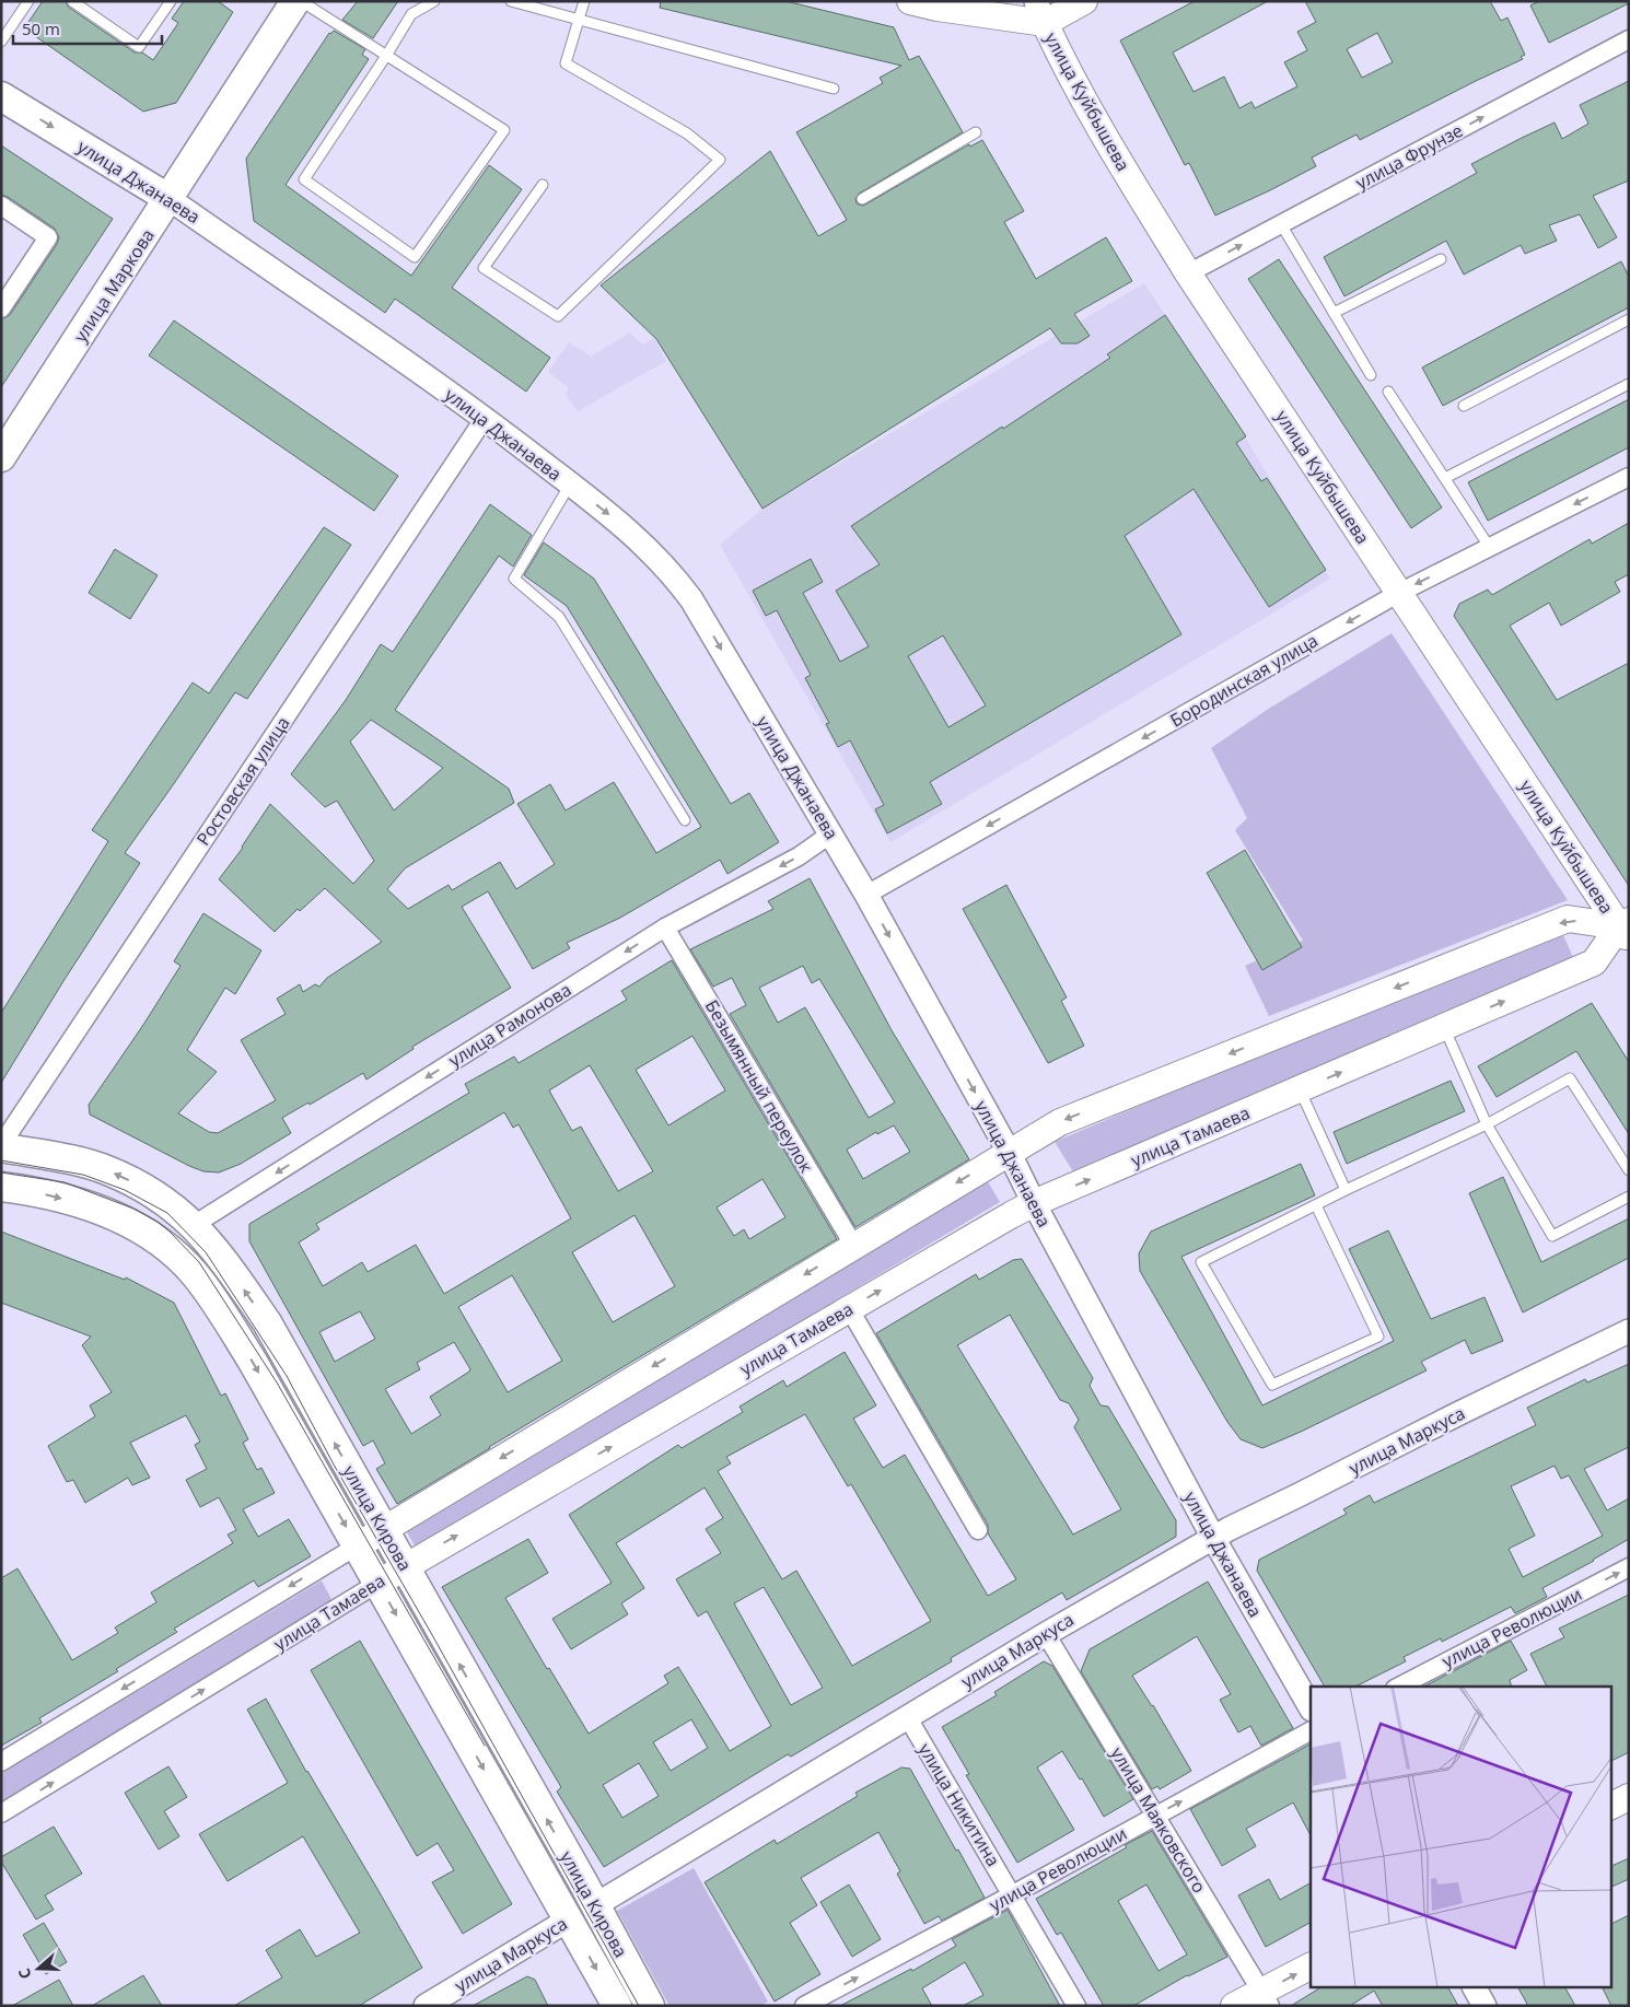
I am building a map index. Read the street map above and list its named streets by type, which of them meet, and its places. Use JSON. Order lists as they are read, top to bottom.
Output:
{
  "streets": {
    "main road": [
      "улица Куйбышева",
      "улица Джанаева",
      "улица Маркова",
      "улица Тамаева",
      "улица Маркуса",
      "улица Кирова"
    ],
    "street": [
      "улица Фрунзе",
      "Бородинская улица",
      "Ростовская улица",
      "улица Рамонова",
      "Безымянный переулок",
      "улица Революции",
      "улица Никитина",
      "улица Маяковского"
    ]
  },
  "crossings": [
    ["улица Куйбышева", "улица Фрунзе"],
    ["улица Куйбышева", "Бородинская улица"],
    ["улица Куйбышева", "улица Тамаева"],
    ["улица Джанаева", "улица Маркова"],
    ["улица Джанаева", "Бородинская улица"],
    ["улица Джанаева", "Ростовская улица"],
    ["улица Джанаева", "улица Рамонова"],
    ["улица Джанаева", "улица Тамаева"],
    ["улица Джанаева", "улица Маркуса"],
    ["Ростовская улица", "улица Кирова"],
    ["улица Рамонова", "Безымянный переулок"],
    ["улица Рамонова", "улица Кирова"],
    ["улица Тамаева", "улица Кирова"],
    ["улица Маркуса", "улица Кирова"],
    ["улица Маркуса", "улица Никитина"],
    ["улица Маркуса", "улица Маяковского"],
    ["улица Революции", "улица Никитина"],
    ["улица Революции", "улица Маяковского"]
  ],
  "one_way": [
    "улица Фрунзе",
    "улица Джанаева",
    "Бородинская улица",
    "улица Рамонова",
    "улица Революции"
  ],
  "scale_bar": "50 m",
  "north": "left"
}
